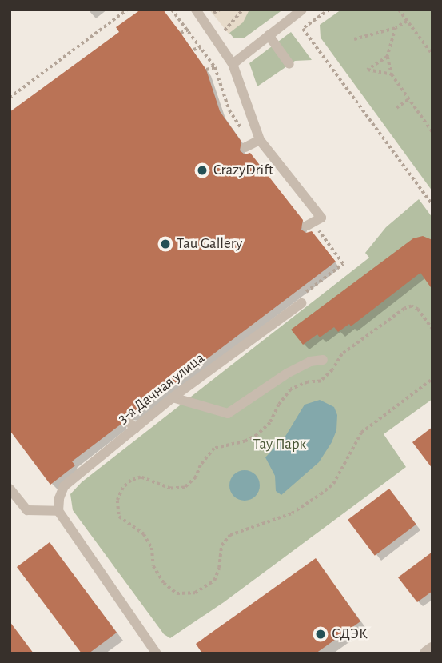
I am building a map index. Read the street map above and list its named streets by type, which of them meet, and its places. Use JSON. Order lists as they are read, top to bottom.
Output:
{
  "streets": {
    "lane": ["3-я Дачная улица"]
  },
  "parks": ["Тау Парк"],
  "places": ["CrazyDrift", "Tau Gallery", "СДЭК"]
}
